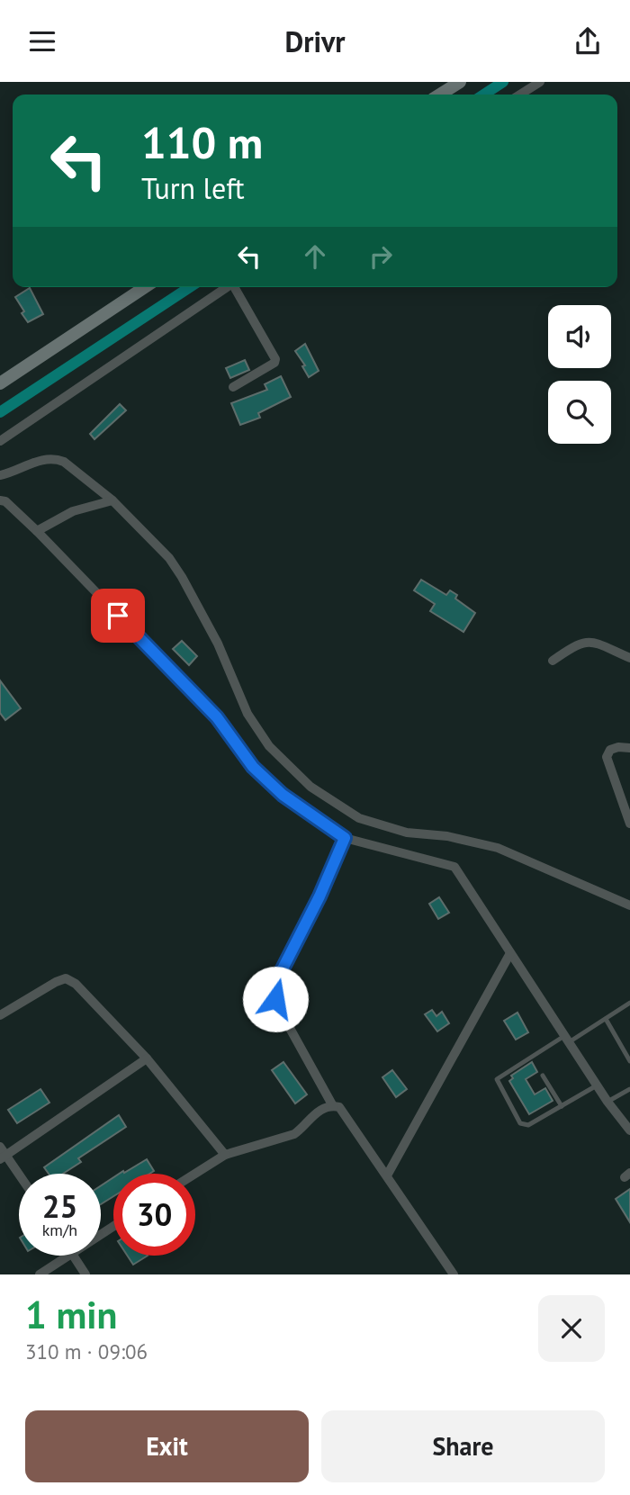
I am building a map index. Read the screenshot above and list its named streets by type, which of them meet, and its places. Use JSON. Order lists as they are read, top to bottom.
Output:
{
  "page": {
    "header": "Drivr",
    "turn": ["110 m", "Turn left"],
    "speed": "25 km/h",
    "limit": "30",
    "heading": ["1 min", "310 m · 09:06"],
    "buttons": ["Exit", "Share"]
  }
}
